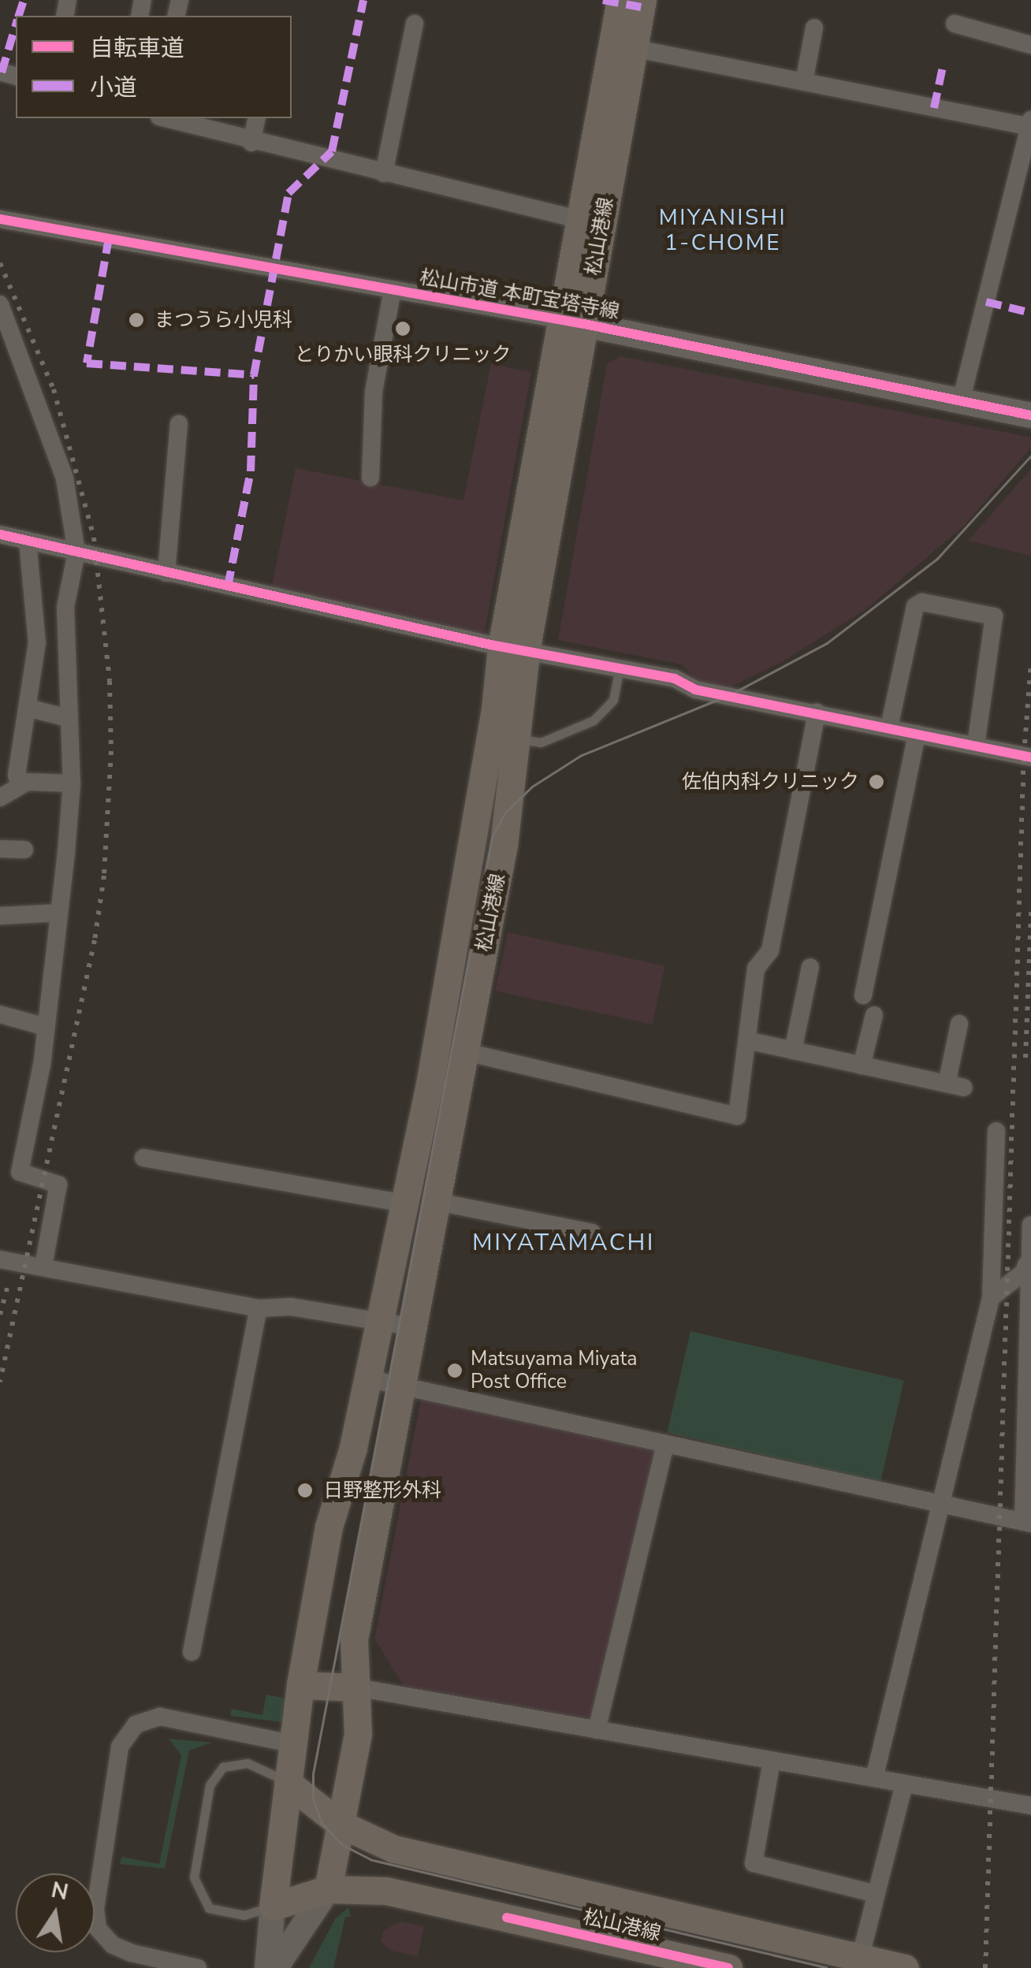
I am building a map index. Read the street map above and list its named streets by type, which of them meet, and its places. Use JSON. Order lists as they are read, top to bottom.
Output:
{
  "streets": {
    "main road": ["松山港線"],
    "street": ["松山市道 本町宝塔寺線"]
  },
  "crossings": [
    ["松山港線", "松山市道 本町宝塔寺線"]
  ],
  "districts": ["MIYANISHI 1-CHOME", "MIYATAMACHI"],
  "places": [
    "まつうら小児科",
    "とりかい眼科クリニック",
    "佐伯内科クリニック",
    "Matsuyama Miyata Post Office",
    "日野整形外科"
  ],
  "legend": ["自転車道", "小道"],
  "north": "top"
}
